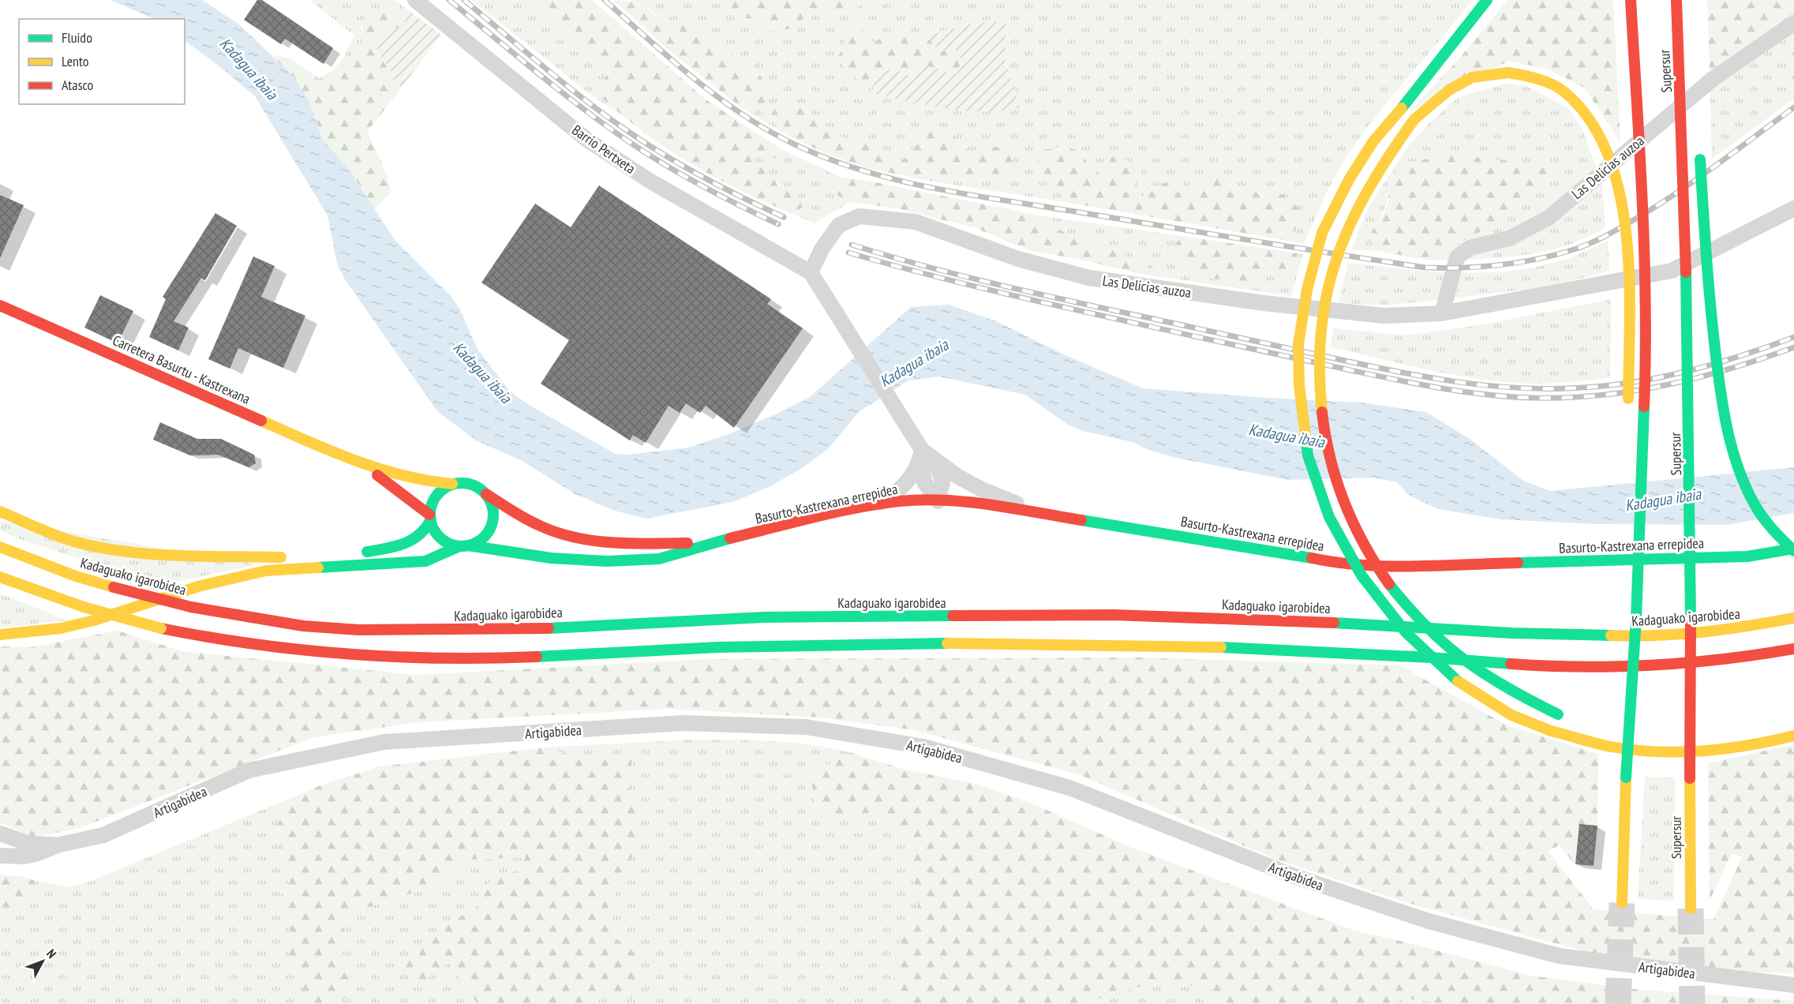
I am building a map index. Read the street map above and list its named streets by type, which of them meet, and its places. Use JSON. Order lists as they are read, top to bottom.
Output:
{
  "streets": {
    "main road": [
      "Supersur",
      "Carretera Basurtu - Kastrexana",
      "Basurto-Kastrexana errepidea",
      "Kadaguako igarobidea"
    ],
    "street": ["Barrio Pertxeta", "Las Delicias auzoa", "Artigabidea"]
  },
  "crossings": [
    ["Barrio Pertxeta", "Las Delicias auzoa"]
  ],
  "water": ["Kadagua ibaia"],
  "legend": ["Fluido", "Lento", "Atasco"],
  "north": "top right"
}
